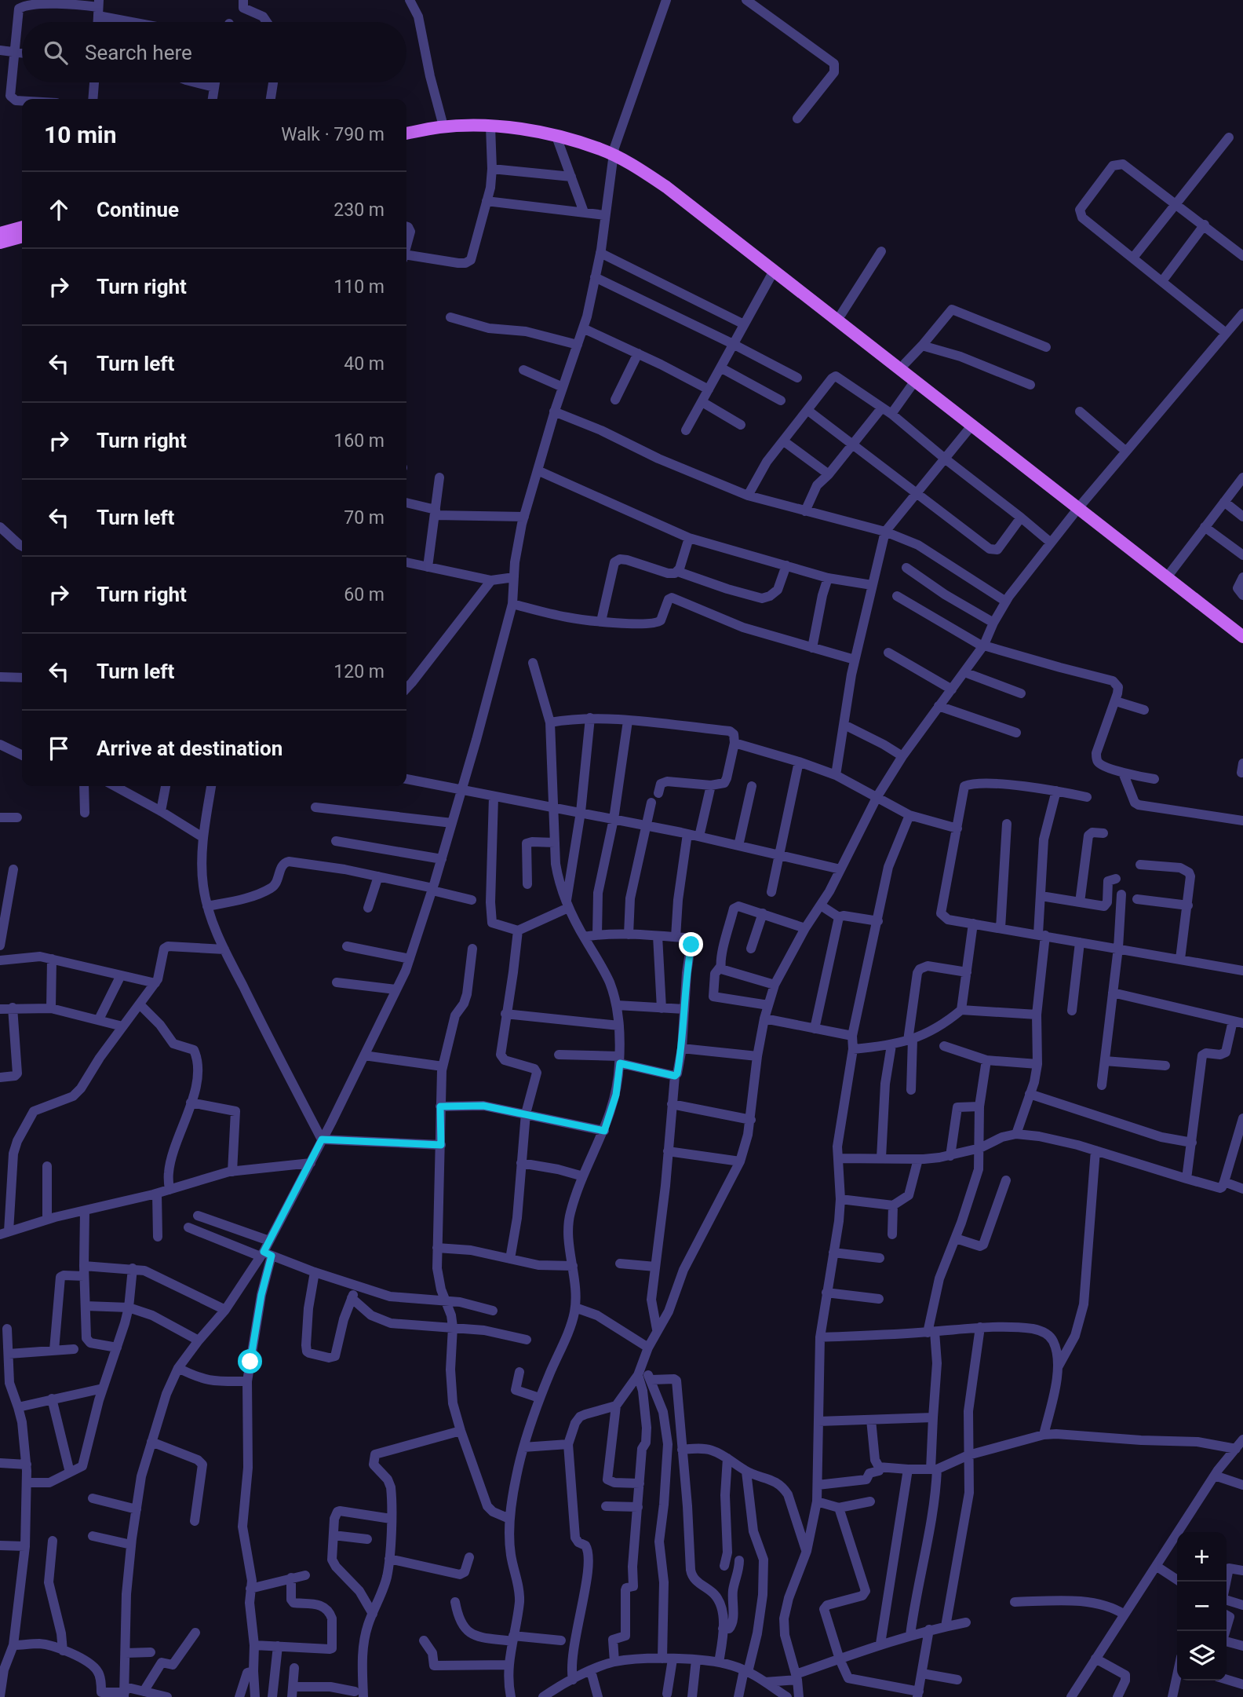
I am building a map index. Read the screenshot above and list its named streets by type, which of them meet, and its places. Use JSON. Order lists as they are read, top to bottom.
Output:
{
  "page": {
    "search": "Search here",
    "heading": ["10 min", "Walk · 790 m"],
    "list": [
      ["Continue", "230 m"],
      ["Turn right", "110 m"],
      ["Turn left", "40 m"],
      ["Turn right", "160 m"],
      ["Turn left", "70 m"],
      ["Turn right", "60 m"],
      ["Turn left", "120 m"],
      "Arrive at destination"
    ],
    "map_buttons": ["+", "−"]
  }
}
